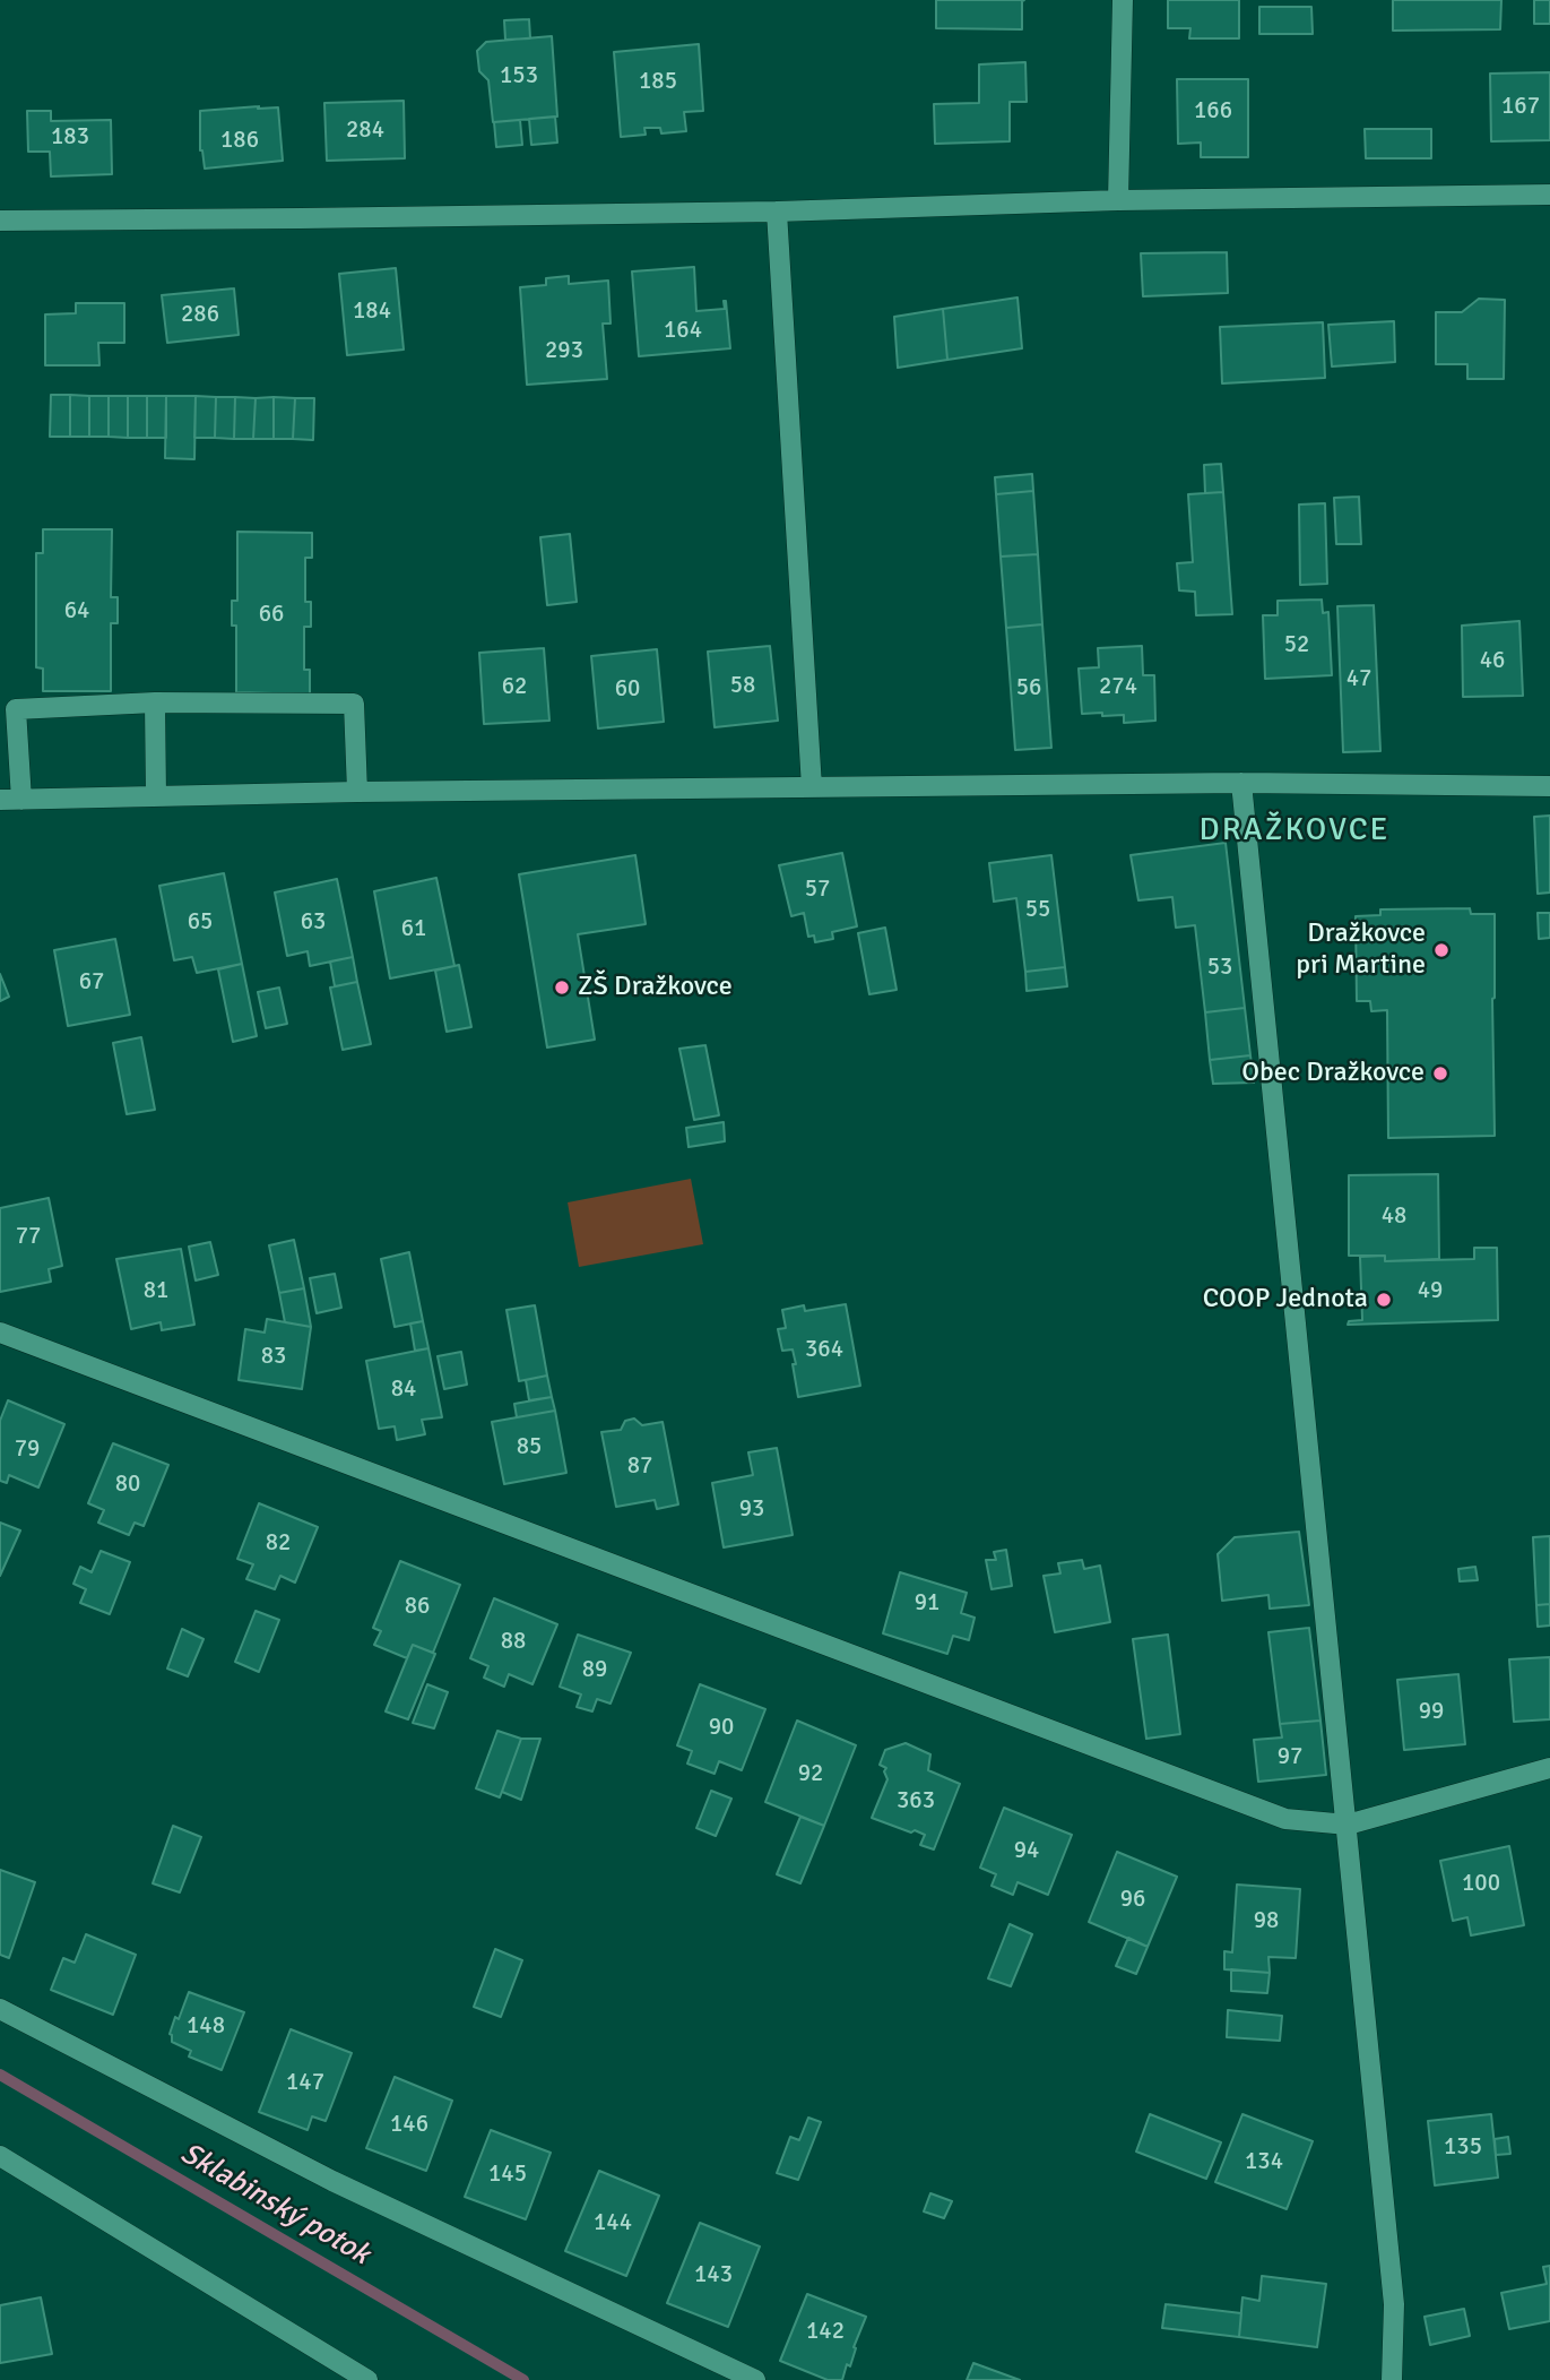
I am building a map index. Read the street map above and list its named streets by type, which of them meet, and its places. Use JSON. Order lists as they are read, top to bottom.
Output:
{
  "districts": ["DRAŽKOVCE"],
  "water": ["Sklabinský potok"],
  "places": [
    "Dražkovce pri Martine",
    "ZŠ Dražkovce",
    "Obec Dražkovce",
    "COOP Jednota"
  ],
  "house_numbers": [
    "153",
    "185",
    "167",
    "166",
    "284",
    "183",
    "186",
    "184",
    "286",
    "164",
    "293",
    "64",
    "66",
    "52",
    "46",
    "47",
    "58",
    "62",
    "274",
    "56",
    "60",
    "57",
    "55",
    "65",
    "63",
    "61",
    "53",
    "67",
    "48",
    "77",
    "81",
    "49",
    "364",
    "83",
    "84",
    "85",
    "79",
    "87",
    "80",
    "93",
    "82",
    "91",
    "86",
    "88",
    "89",
    "99",
    "90",
    "97",
    "92",
    "363",
    "94",
    "100",
    "96",
    "98",
    "148",
    "147",
    "146",
    "135",
    "134",
    "145",
    "144",
    "143",
    "142"
  ]
}
